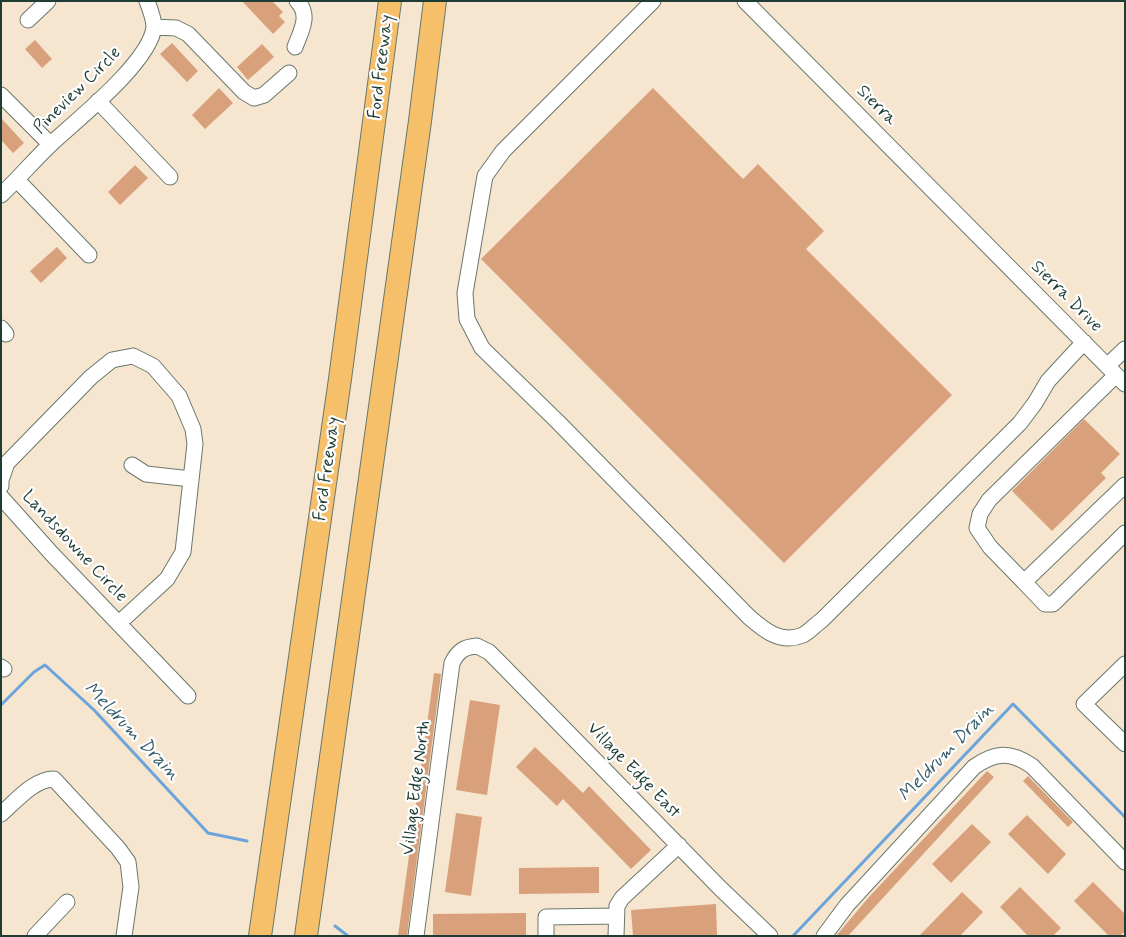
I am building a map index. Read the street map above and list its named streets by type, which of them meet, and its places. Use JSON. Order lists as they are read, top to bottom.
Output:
{
  "streets": {
    "highway": ["Ford Freeway"],
    "street": [
      "Pineview Circle",
      "Sierra",
      "Sierra Drive",
      "Landsdowne Circle",
      "Village Edge East",
      "Village Edge North"
    ]
  },
  "crossings": [
    ["Sierra", "Sierra Drive"],
    ["Village Edge East", "Village Edge North"]
  ],
  "water": ["Meldrum Drain"]
}
